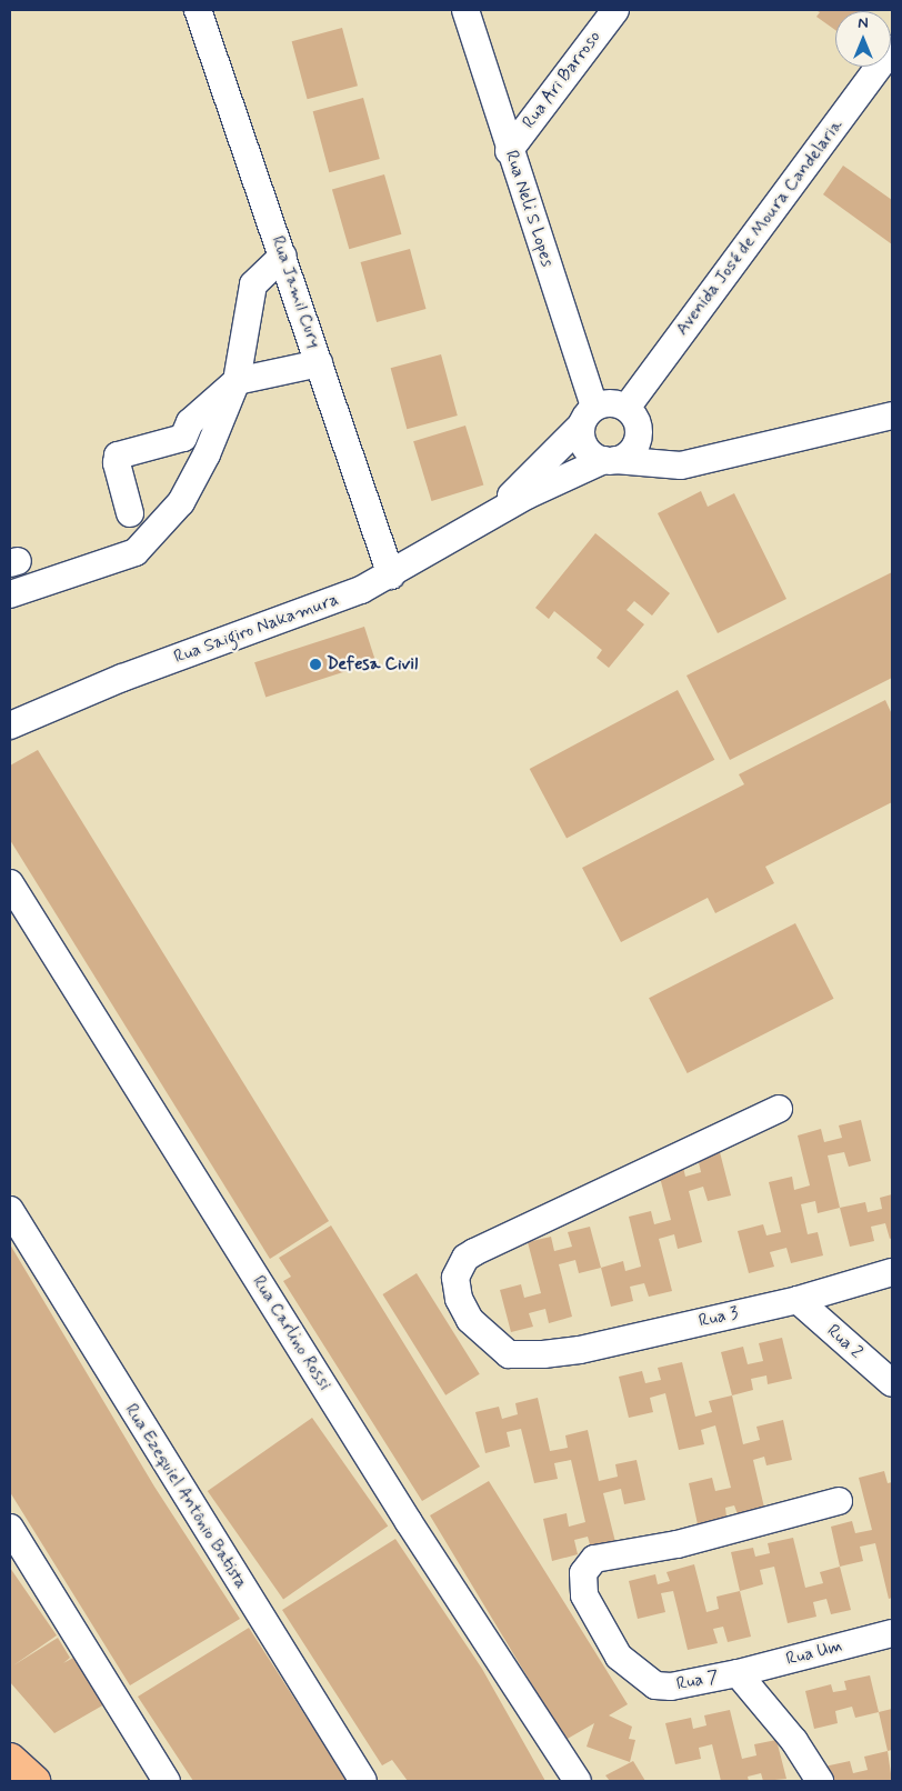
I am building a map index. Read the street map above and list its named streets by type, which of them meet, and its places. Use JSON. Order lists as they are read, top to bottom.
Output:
{
  "streets": {
    "street": [
      "Rua Ari Barroso",
      "Rua Neli S Lopes",
      "Avenida José de Moura Candelaria",
      "Rua Jamil Cury",
      "Rua Saigiro Nakamura",
      "Rua 3",
      "Rua Carlino Rossi",
      "Rua 2",
      "Rua Ezequiel Antônio Batista",
      "Rua Um",
      "Rua 7"
    ]
  },
  "crossings": [
    ["Rua Ari Barroso", "Rua Neli S Lopes"],
    ["Rua Neli S Lopes", "Avenida José de Moura Candelaria"],
    ["Rua Neli S Lopes", "Rua Saigiro Nakamura"],
    ["Avenida José de Moura Candelaria", "Rua Saigiro Nakamura"],
    ["Rua Jamil Cury", "Rua Saigiro Nakamura"],
    ["Rua 3", "Rua 2"],
    ["Rua Um", "Rua 7"]
  ],
  "places": ["Defesa Civil"],
  "north": "top"
}
